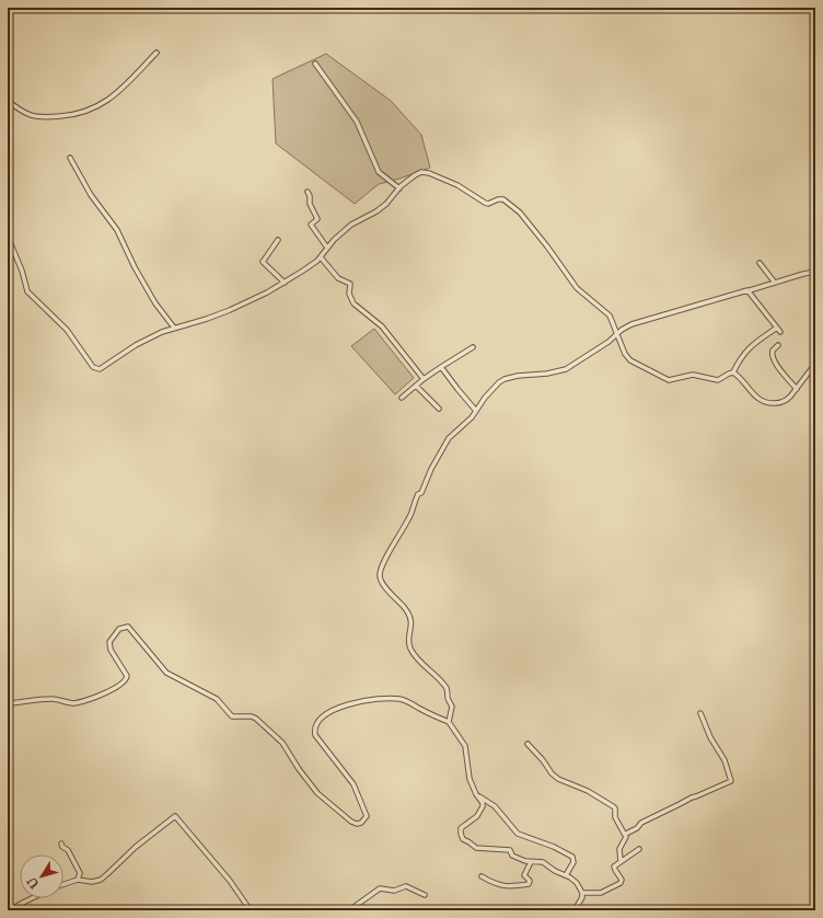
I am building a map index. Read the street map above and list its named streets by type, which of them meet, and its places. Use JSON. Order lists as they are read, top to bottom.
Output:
{
  "north": "bottom left"
}
